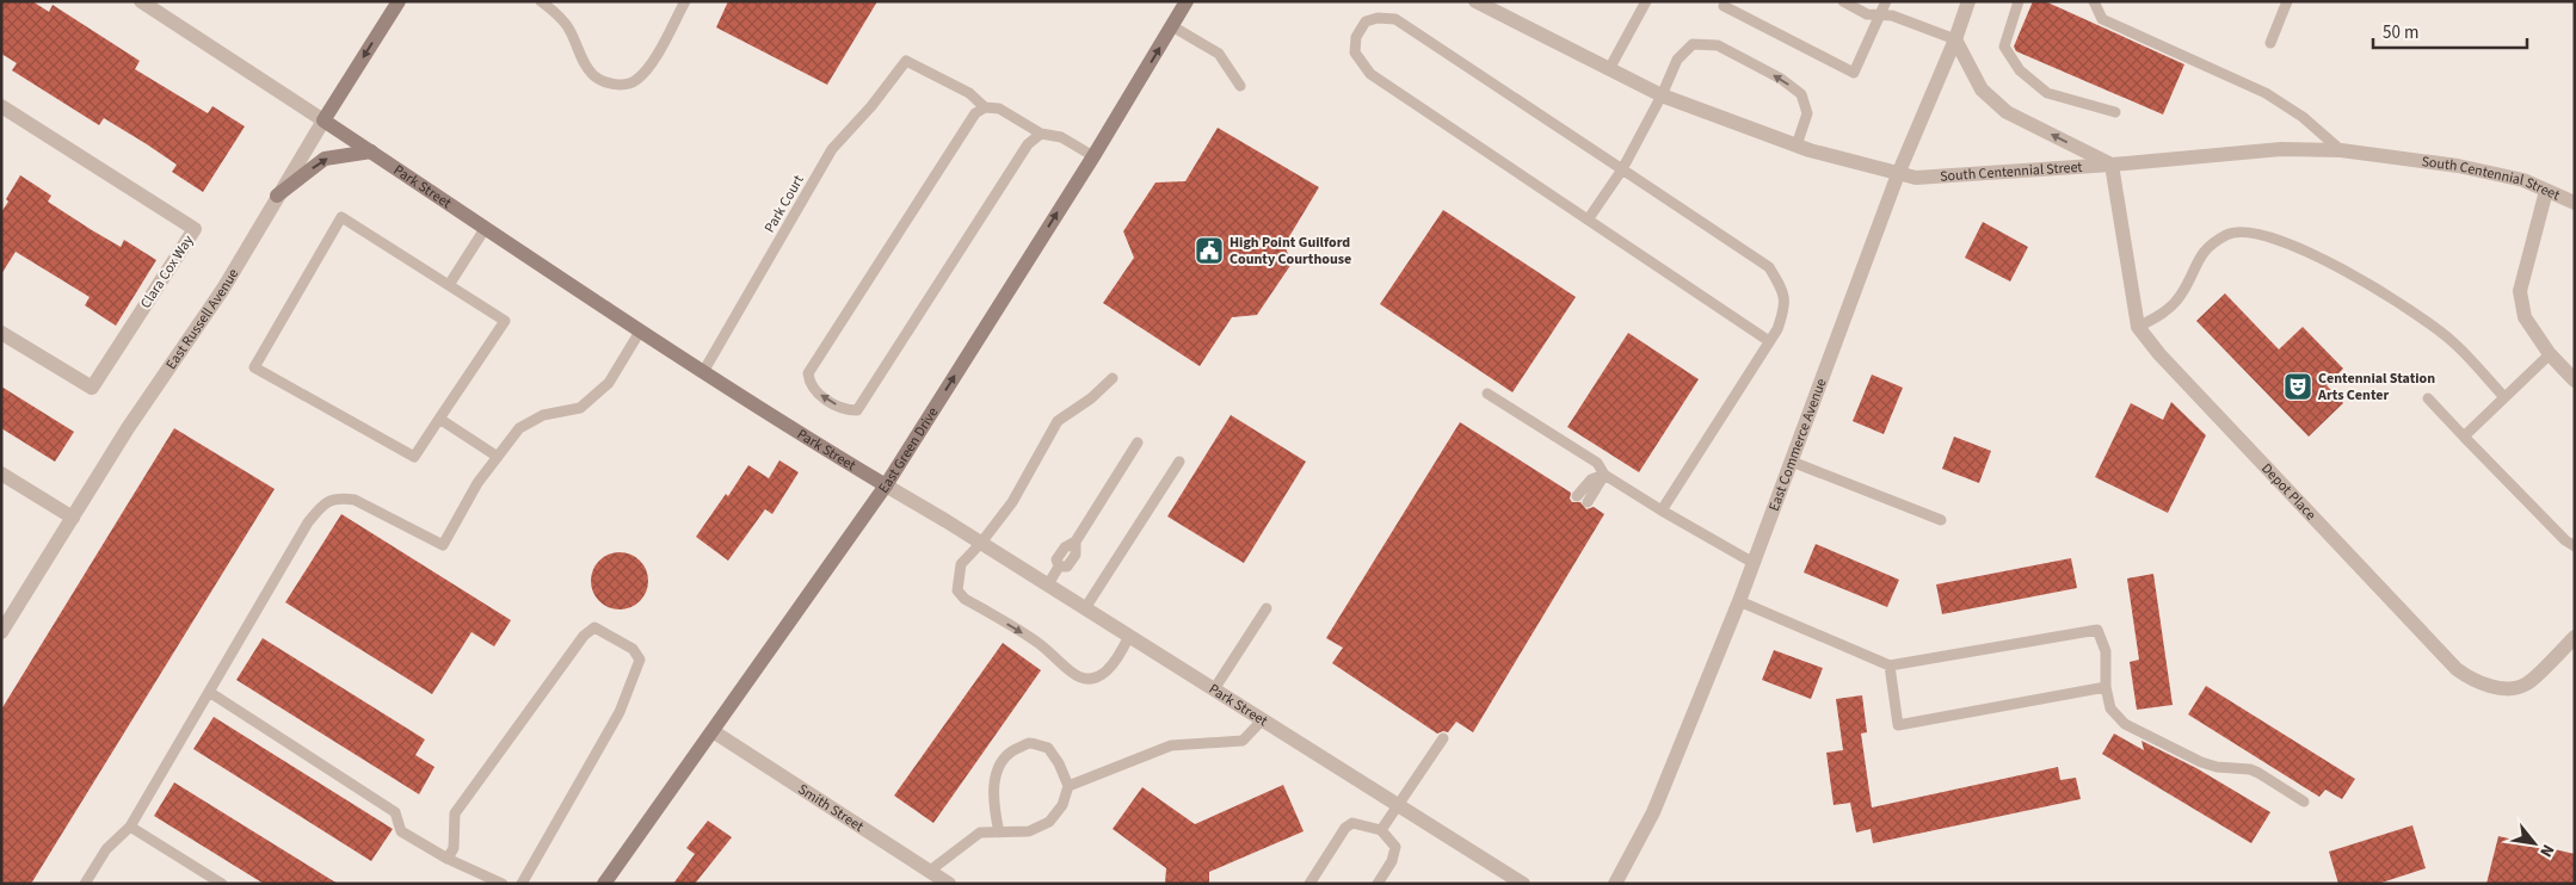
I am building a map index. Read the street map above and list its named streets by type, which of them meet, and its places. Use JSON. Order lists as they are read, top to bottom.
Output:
{
  "streets": {
    "main road": ["Park Street", "East Russell Avenue", "East Green Drive"],
    "street": [
      "South Centennial Street",
      "Clara Cox Way",
      "East Commerce Avenue",
      "Depot Place",
      "Smith Street"
    ],
    "lane": ["Park Court"]
  },
  "crossings": [
    ["South Centennial Street", "East Commerce Avenue"],
    ["South Centennial Street", "Depot Place"],
    ["Park Street", "Park Court"],
    ["Park Street", "East Russell Avenue"],
    ["Park Street", "East Green Drive"],
    ["East Green Drive", "Smith Street"]
  ],
  "one_way": ["East Green Drive"],
  "places": {
    "public building": ["High Point Guilford County Courthouse"],
    "theatre": ["Centennial Station Arts Center"]
  },
  "scale_bar": "50 m",
  "north": "bottom right"
}
